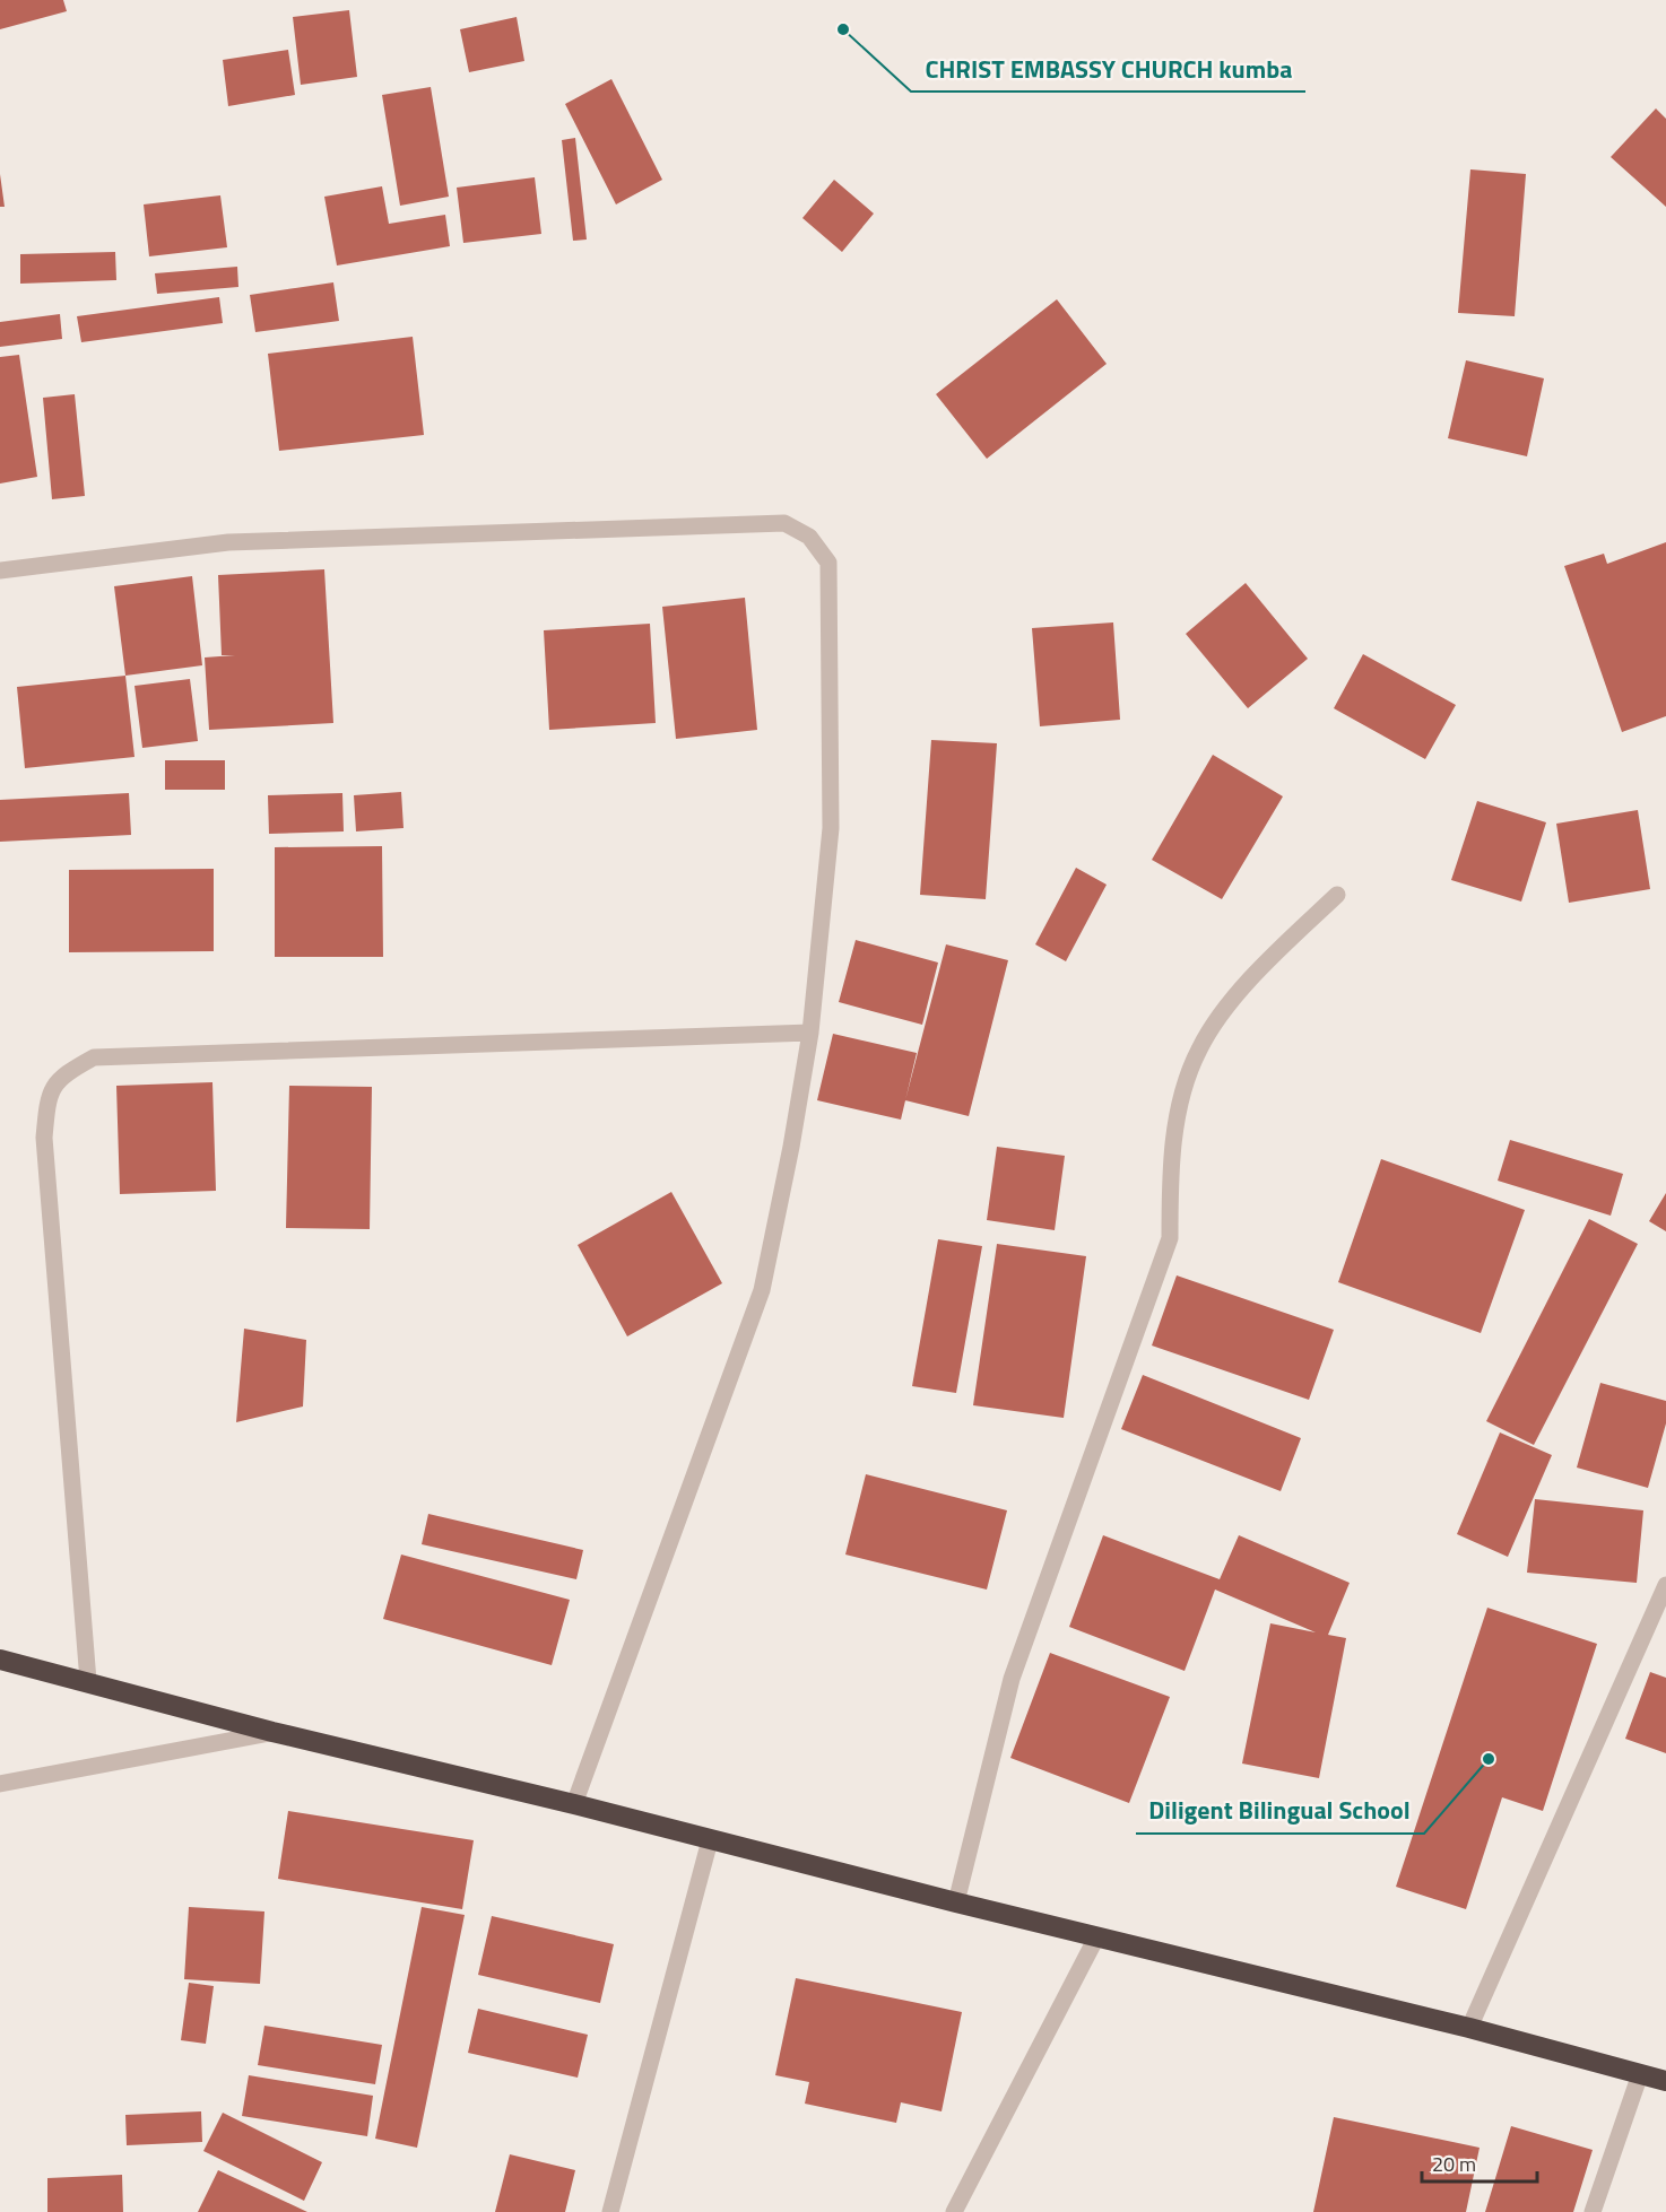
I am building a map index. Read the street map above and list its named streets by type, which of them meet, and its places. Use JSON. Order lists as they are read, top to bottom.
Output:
{
  "places": ["CHRIST EMBASSY CHURCH kumba", "Diligent Bilingual School"],
  "scale_bar": "20 m"
}
